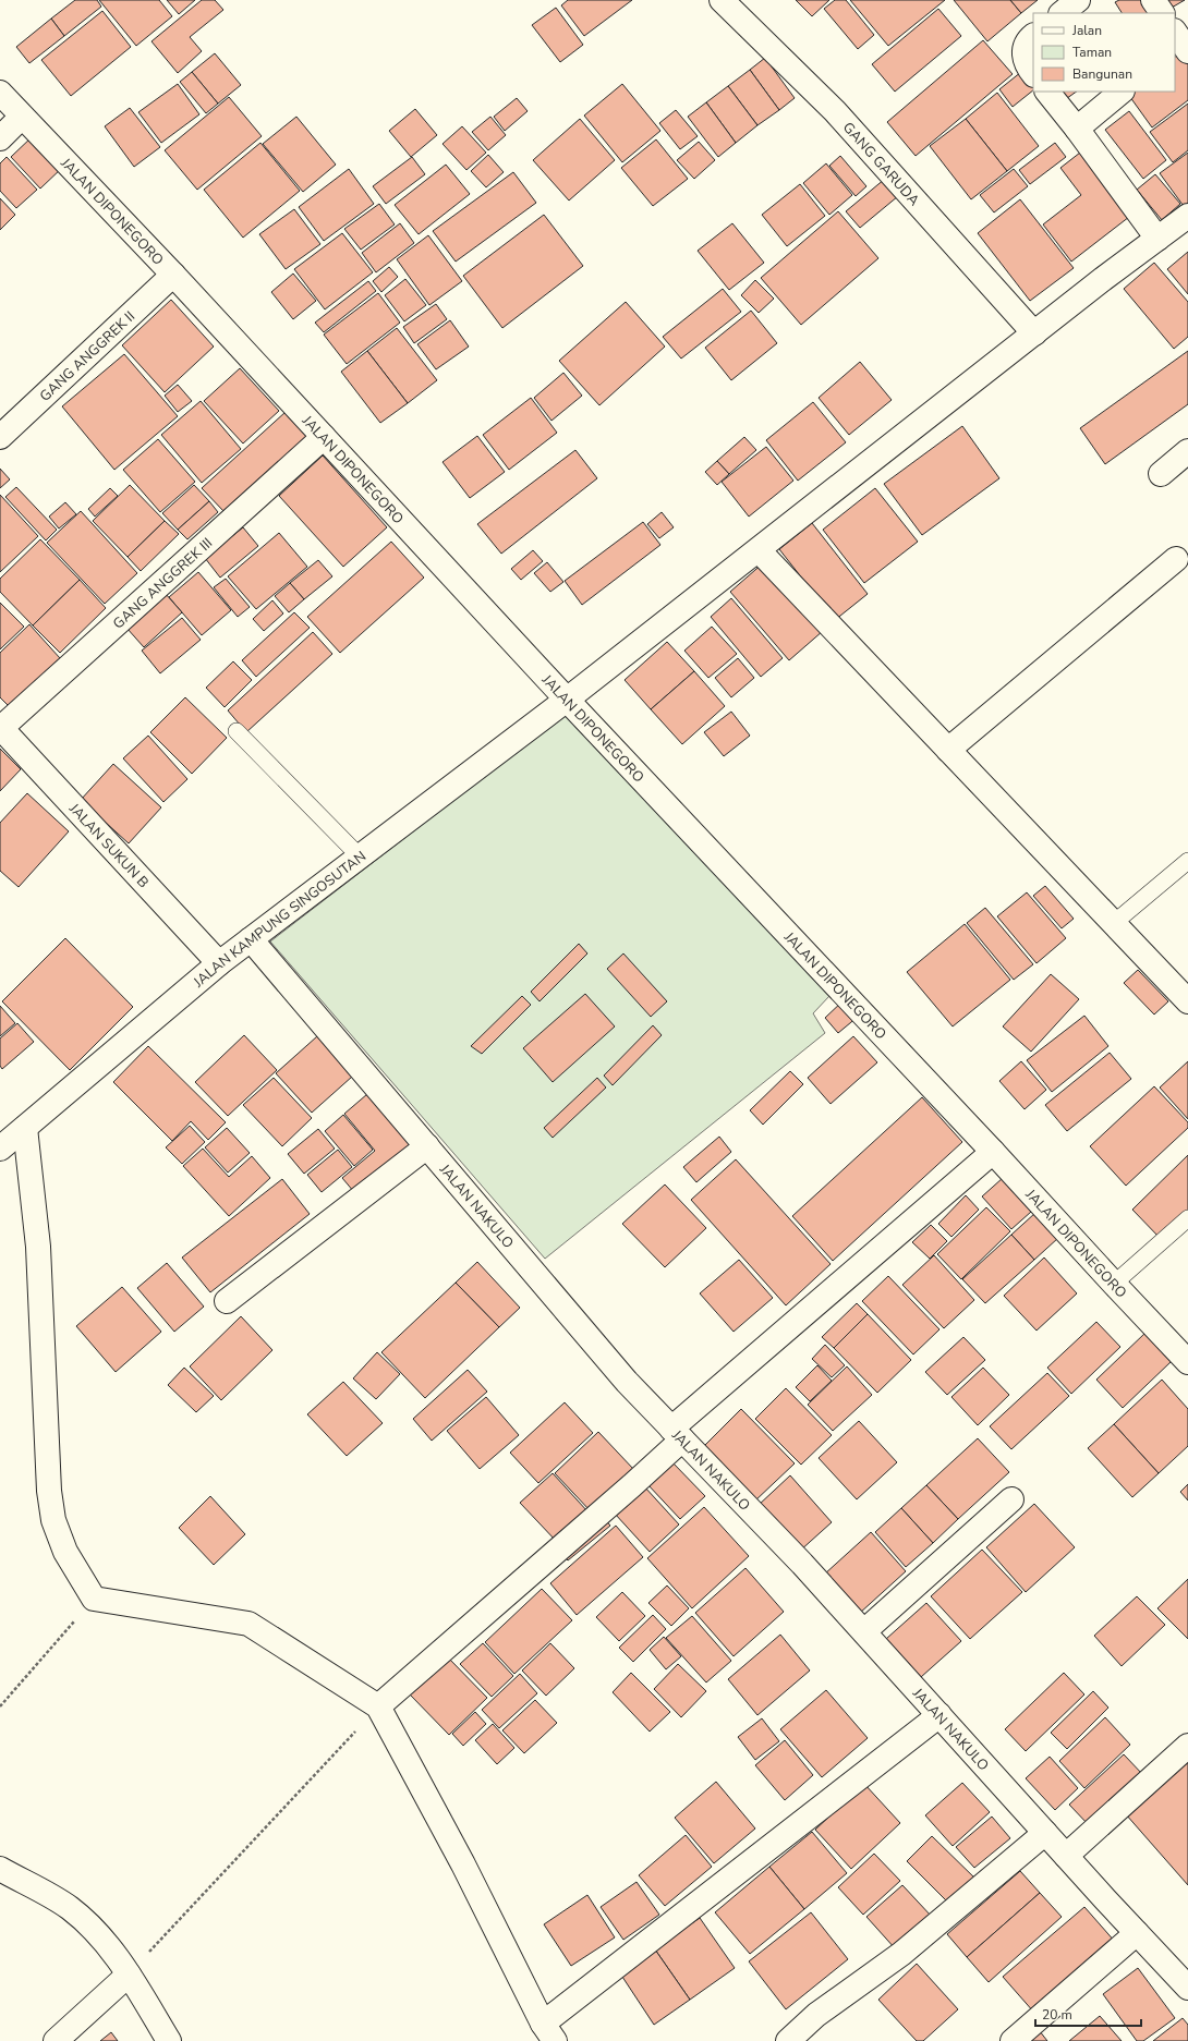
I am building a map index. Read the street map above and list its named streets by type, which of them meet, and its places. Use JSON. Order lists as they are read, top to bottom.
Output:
{
  "streets": {
    "street": [
      "GANG GARUDA",
      "JALAN DIPONEGORO",
      "GANG ANGGREK II",
      "GANG ANGGREK III",
      "JALAN SUKUN B",
      "JALAN KAMPUNG SINGOSUTAN",
      "JALAN NAKULO"
    ]
  },
  "crossings": [
    ["GANG GARUDA", "JALAN KAMPUNG SINGOSUTAN"],
    ["JALAN DIPONEGORO", "GANG ANGGREK II"],
    ["JALAN DIPONEGORO", "GANG ANGGREK III"],
    ["JALAN DIPONEGORO", "JALAN KAMPUNG SINGOSUTAN"],
    ["GANG ANGGREK III", "JALAN SUKUN B"],
    ["JALAN SUKUN B", "JALAN KAMPUNG SINGOSUTAN"],
    ["JALAN KAMPUNG SINGOSUTAN", "JALAN NAKULO"]
  ],
  "legend": ["Jalan", "Taman", "Bangunan"],
  "scale_bar": "20 m"
}
